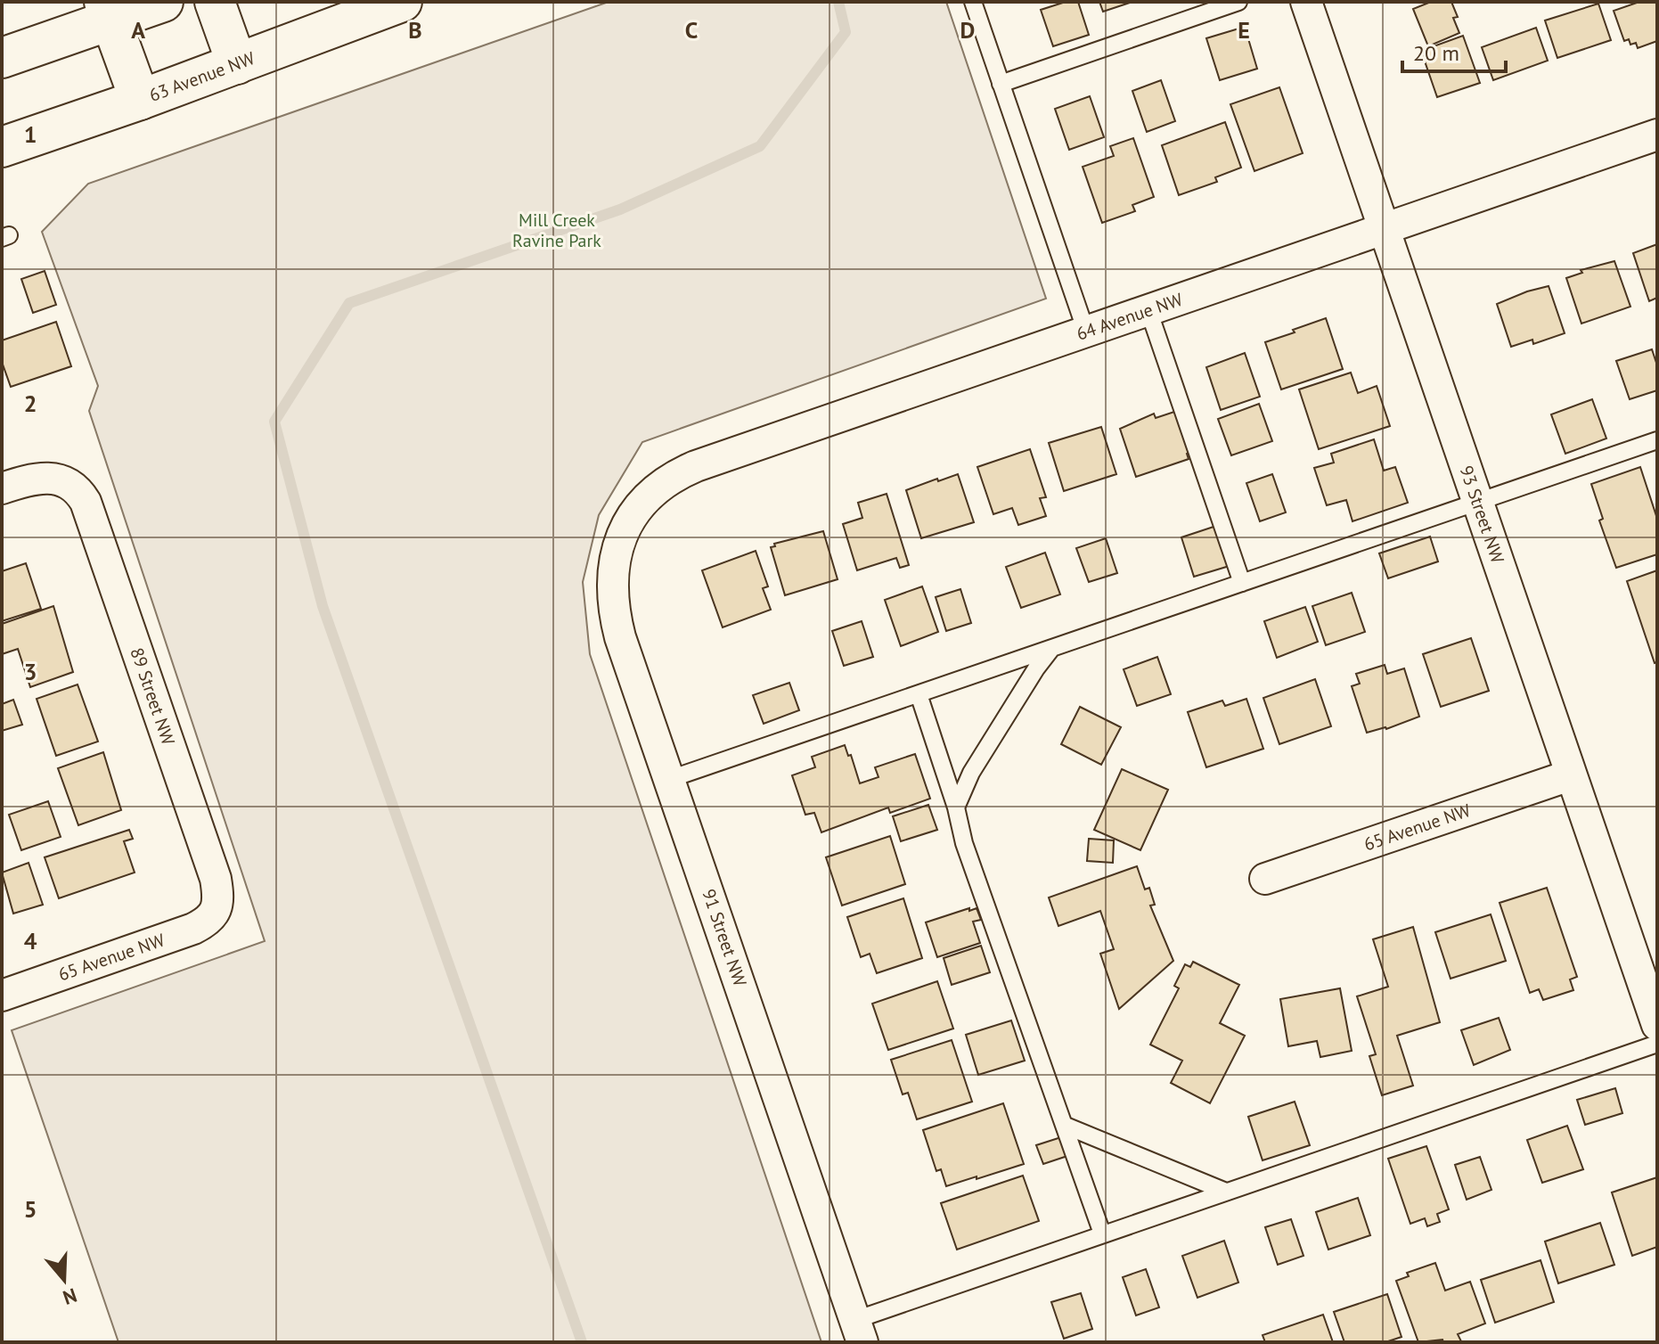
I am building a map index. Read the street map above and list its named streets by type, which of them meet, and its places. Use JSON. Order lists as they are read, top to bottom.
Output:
{
  "streets": {
    "main road": ["63 Avenue NW"],
    "street": [
      "64 Avenue NW",
      "93 Street NW",
      "89 Street NW",
      "65 Avenue NW",
      "91 Street NW"
    ]
  },
  "crossings": [
    ["64 Avenue NW", "93 Street NW"],
    ["64 Avenue NW", "91 Street NW"],
    ["93 Street NW", "65 Avenue NW"],
    ["89 Street NW", "65 Avenue NW"]
  ],
  "parks": ["Mill Creek Ravine Park"],
  "scale_bar": "20 m",
  "north": "bottom",
  "grid": {
    "columns": [
      "A",
      "B",
      "C",
      "D",
      "E"
    ],
    "rows": [
      "1",
      "2",
      "3",
      "4",
      "5"
    ]
  }
}
